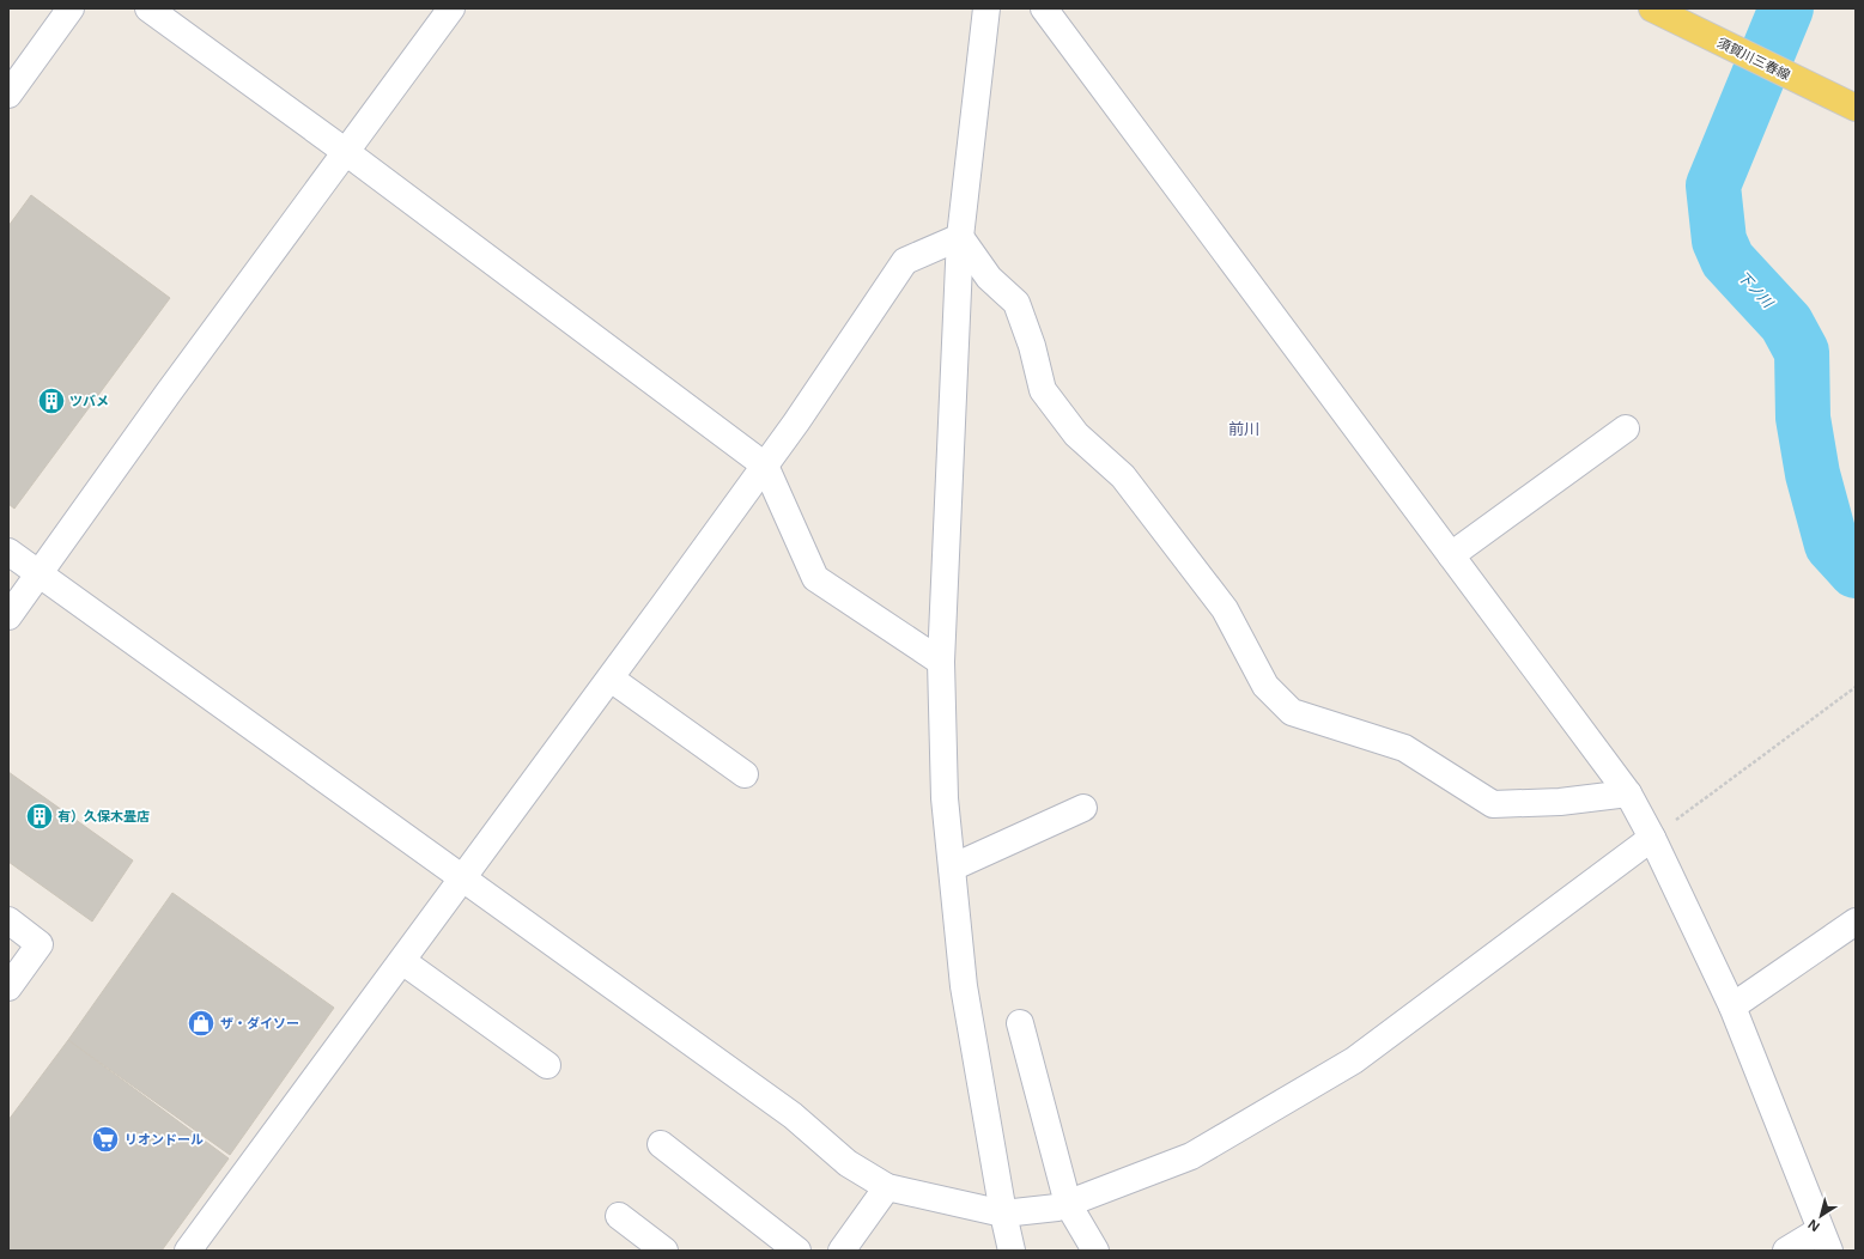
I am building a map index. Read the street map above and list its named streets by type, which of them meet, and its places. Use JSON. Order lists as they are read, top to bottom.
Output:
{
  "streets": {
    "main road": ["須賀川三春線"]
  },
  "districts": ["前川"],
  "water": ["下ノ川"],
  "places": {
    "building": ["ツバメ", "有）久保木畳店"],
    "shop": ["ザ・ダイソー"],
    "supermarket": ["リオンドール"]
  },
  "north": "bottom left"
}
